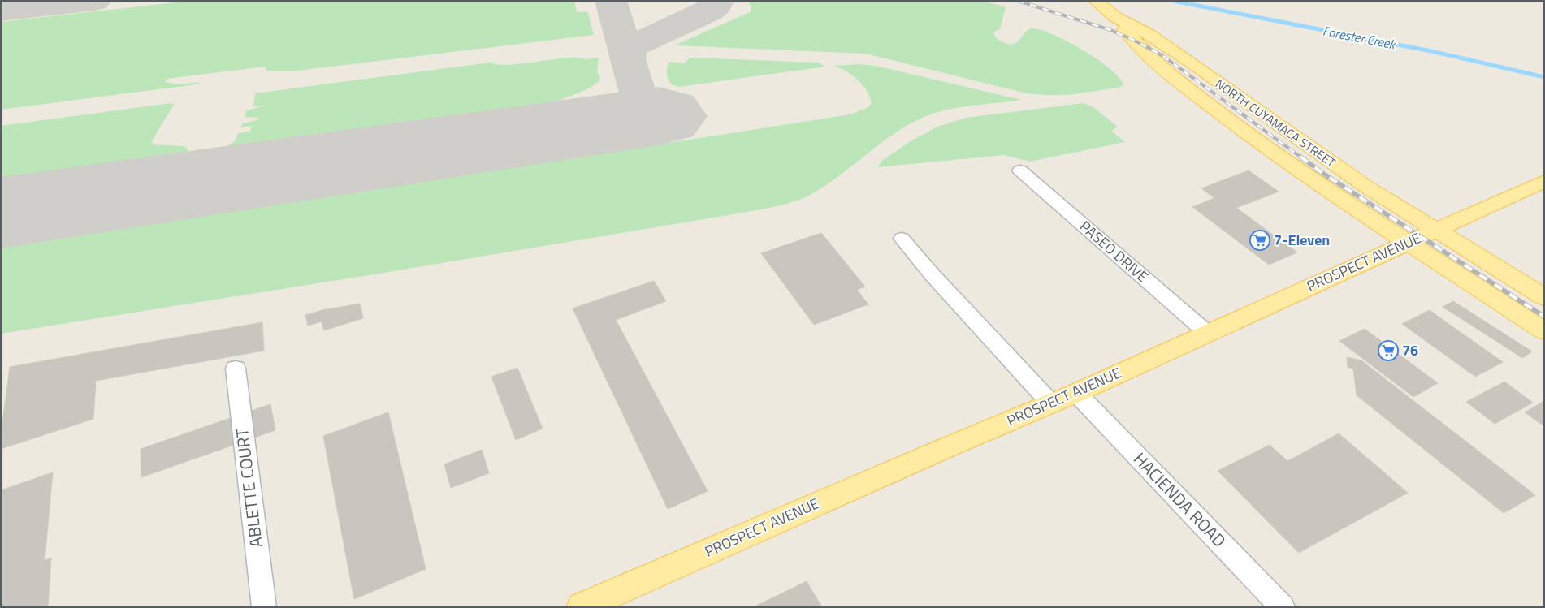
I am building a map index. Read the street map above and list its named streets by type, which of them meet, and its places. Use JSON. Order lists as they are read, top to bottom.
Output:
{
  "streets": {
    "main road": ["NORTH CUYAMACA STREET", "PROSPECT AVENUE"],
    "street": ["PASEO DRIVE", "ABLETTE COURT", "HACIENDA ROAD"]
  },
  "crossings": [
    ["NORTH CUYAMACA STREET", "PROSPECT AVENUE"],
    ["PASEO DRIVE", "PROSPECT AVENUE"],
    ["PROSPECT AVENUE", "HACIENDA ROAD"]
  ],
  "water": ["Forester Creek"],
  "places": {
    "supermarket": ["7-Eleven", "76"]
  }
}
